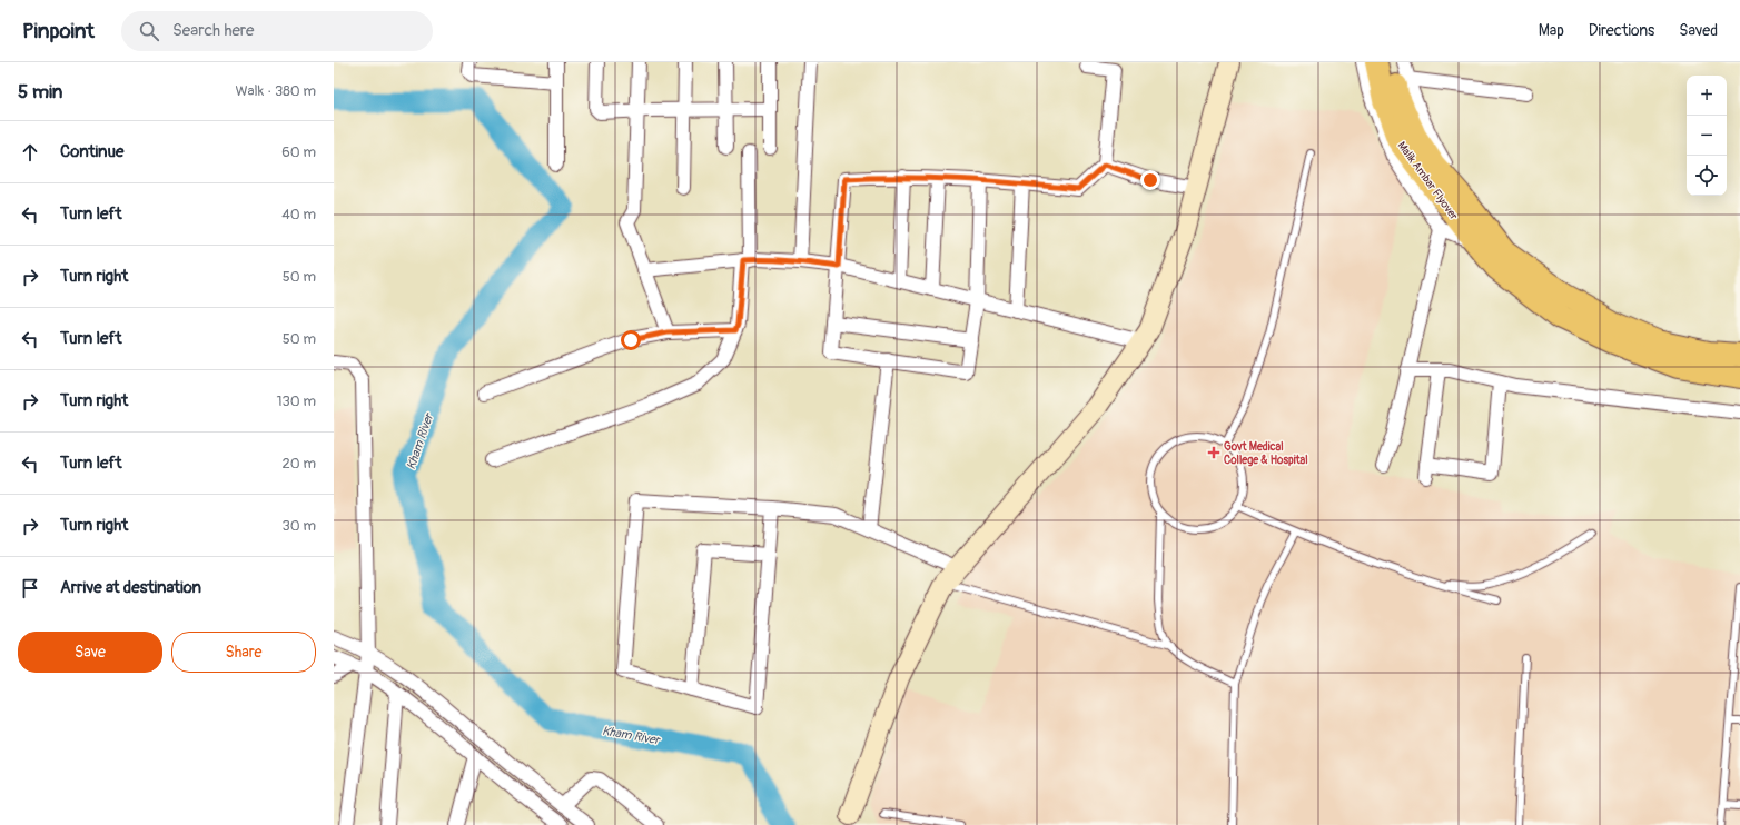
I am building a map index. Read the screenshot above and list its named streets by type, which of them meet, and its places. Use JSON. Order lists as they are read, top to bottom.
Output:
{
  "streets": {
    "main road": ["Malik Ambar Flyover"]
  },
  "water": ["Kham River"],
  "places": {
    "health": ["Govt Medical College & Hospital"]
  },
  "page": {
    "header": "Pinpoint",
    "search": "Search here",
    "nav": ["Map", "Directions", "Saved"],
    "heading": ["5 min", "Walk · 380 m"],
    "map_buttons": ["+", "−"],
    "list": [
      ["Continue", "60 m"],
      ["Turn left", "40 m"],
      ["Turn right", "50 m"],
      ["Turn left", "50 m"],
      ["Turn right", "130 m"],
      ["Turn left", "20 m"],
      ["Turn right", "30 m"],
      "Arrive at destination"
    ],
    "buttons": ["Save", "Share"]
  }
}
